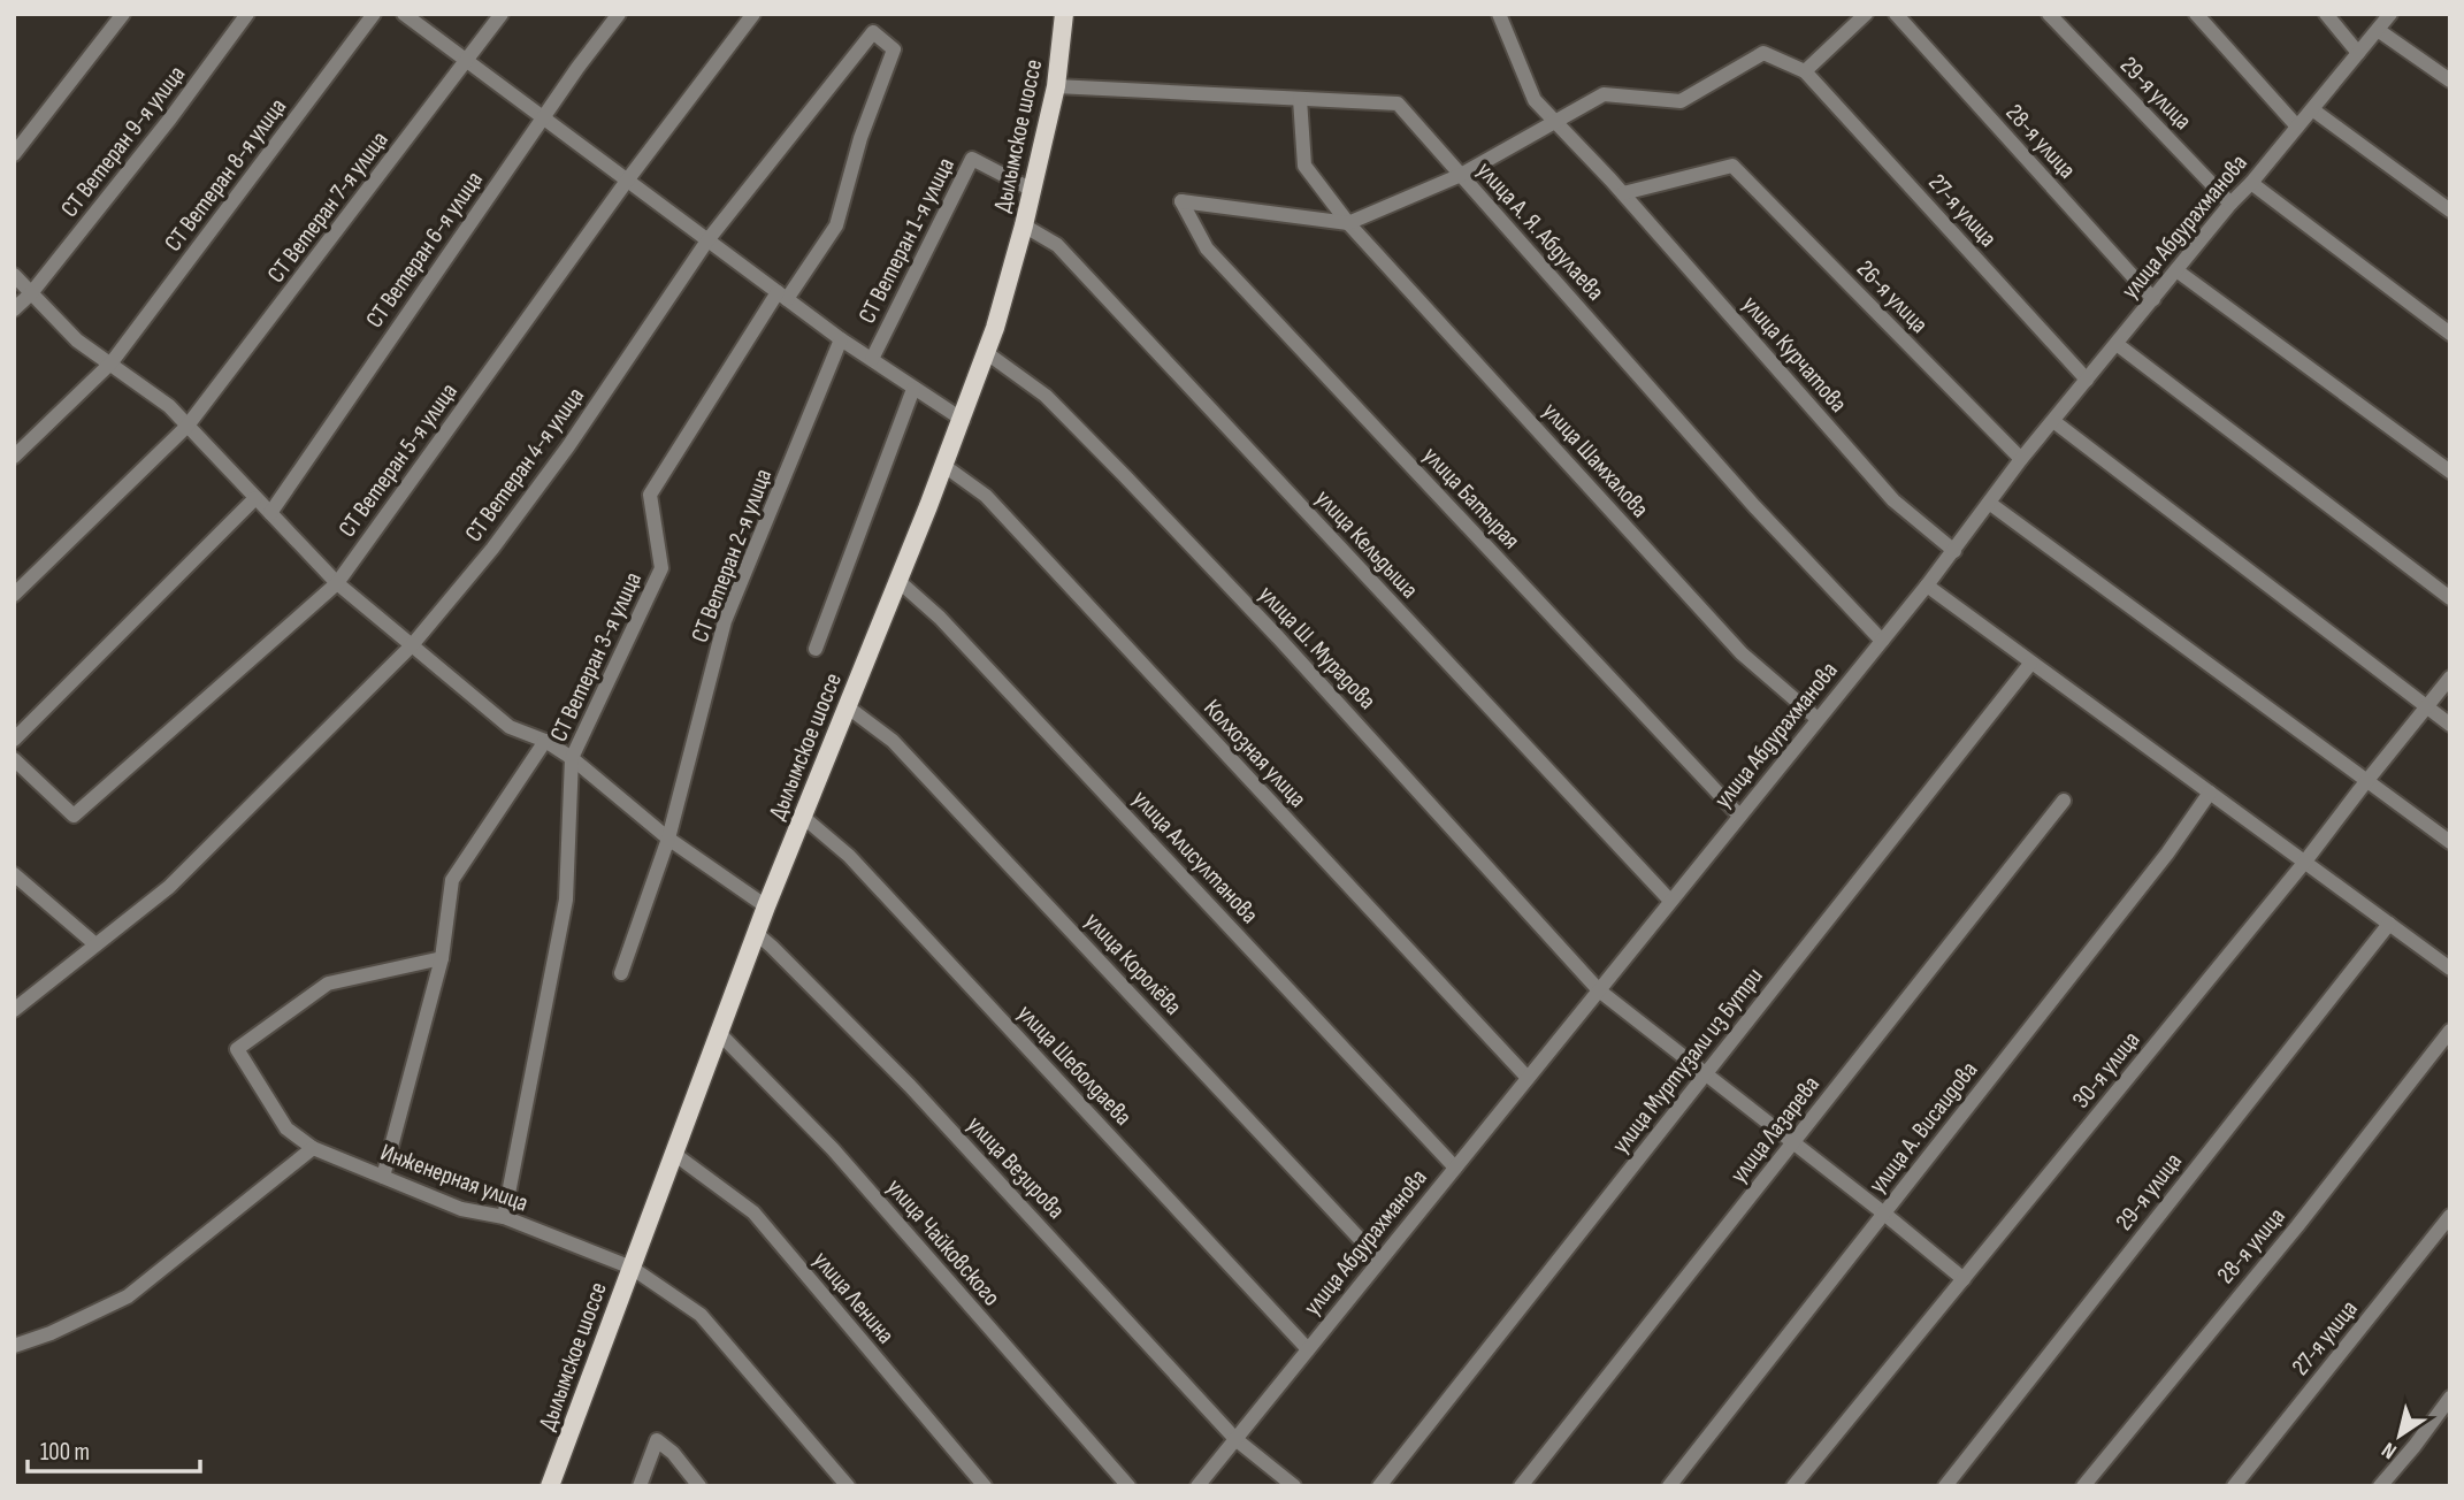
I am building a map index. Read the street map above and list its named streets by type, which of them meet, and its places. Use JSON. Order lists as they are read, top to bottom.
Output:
{
  "streets": {
    "main road": ["Дылымское шоссе"],
    "street": [
      "29-я улица",
      "СТ Ветеран 9-я улица",
      "28-я улица",
      "СТ Ветеран 8-я улица",
      "СТ Ветеран 7-я улица",
      "27-я улица",
      "улица Абдурахманова",
      "улица А. Я. Абдулаева",
      "СТ Ветеран 1-я улица",
      "СТ Ветеран 6-я улица",
      "26-я улица",
      "улица Курчатова",
      "СТ Ветеран 5-я улица",
      "улица Шамхалова",
      "СТ Ветеран 4-я улица",
      "улица Батырая",
      "улица Кельдыша",
      "СТ Ветеран 2-я улица",
      "улица Ш. Мурадова",
      "СТ Ветеран 3-я улица",
      "Колхозная улица",
      "улица Алисултанова",
      "улица Королёва",
      "улица Муртузали из Бутри",
      "улица Шеболдаева",
      "30-я улица",
      "улица А. Висаидова",
      "улица Лазарева",
      "улица Везирова",
      "Инженерная улица",
      "улица Чайковского",
      "улица Ленина"
    ]
  },
  "crossings": [
    ["29-я улица", "улица Абдурахманова"],
    ["Дылымское шоссе", "улица А. Я. Абдулаева"],
    ["Дылымское шоссе", "СТ Ветеран 1-я улица"],
    ["Дылымское шоссе", "улица Кельдыша"],
    ["Дылымское шоссе", "улица Ш. Мурадова"],
    ["Дылымское шоссе", "Колхозная улица"],
    ["Дылымское шоссе", "улица Алисултанова"],
    ["Дылымское шоссе", "улица Королёва"],
    ["Дылымское шоссе", "улица Шеболдаева"],
    ["Дылымское шоссе", "улица Везирова"],
    ["Дылымское шоссе", "Инженерная улица"],
    ["Дылымское шоссе", "улица Чайковского"],
    ["Дылымское шоссе", "улица Ленина"],
    ["28-я улица", "улица Абдурахманова"],
    ["27-я улица", "улица Абдурахманова"],
    ["улица Абдурахманова", "улица А. Я. Абдулаева"],
    ["улица Абдурахманова", "26-я улица"],
    ["улица Абдурахманова", "улица Курчатова"],
    ["улица Абдурахманова", "улица Шамхалова"],
    ["улица Абдурахманова", "улица Батырая"],
    ["улица Абдурахманова", "улица Кельдыша"],
    ["улица Абдурахманова", "улица Ш. Мурадова"],
    ["улица Абдурахманова", "Колхозная улица"],
    ["улица Абдурахманова", "улица Алисултанова"],
    ["улица Абдурахманова", "улица Королёва"],
    ["улица Абдурахманова", "улица Шеболдаева"],
    ["улица Абдурахманова", "улица Везирова"],
    ["улица А. Я. Абдулаева", "улица Шамхалова"],
    ["26-я улица", "улица Курчатова"],
    ["улица Шамхалова", "улица Батырая"],
    ["СТ Ветеран 4-я улица", "СТ Ветеран 3-я улица"],
    ["улица Ш. Мурадова", "улица Муртузали из Бутри"],
    ["улица Ш. Мурадова", "30-я улица"],
    ["улица Ш. Мурадова", "улица А. Висаидова"],
    ["улица Ш. Мурадова", "улица Лазарева"],
    ["СТ Ветеран 3-я улица", "Инженерная улица"]
  ],
  "scale_bar": "100 m",
  "north": "bottom left"
}
